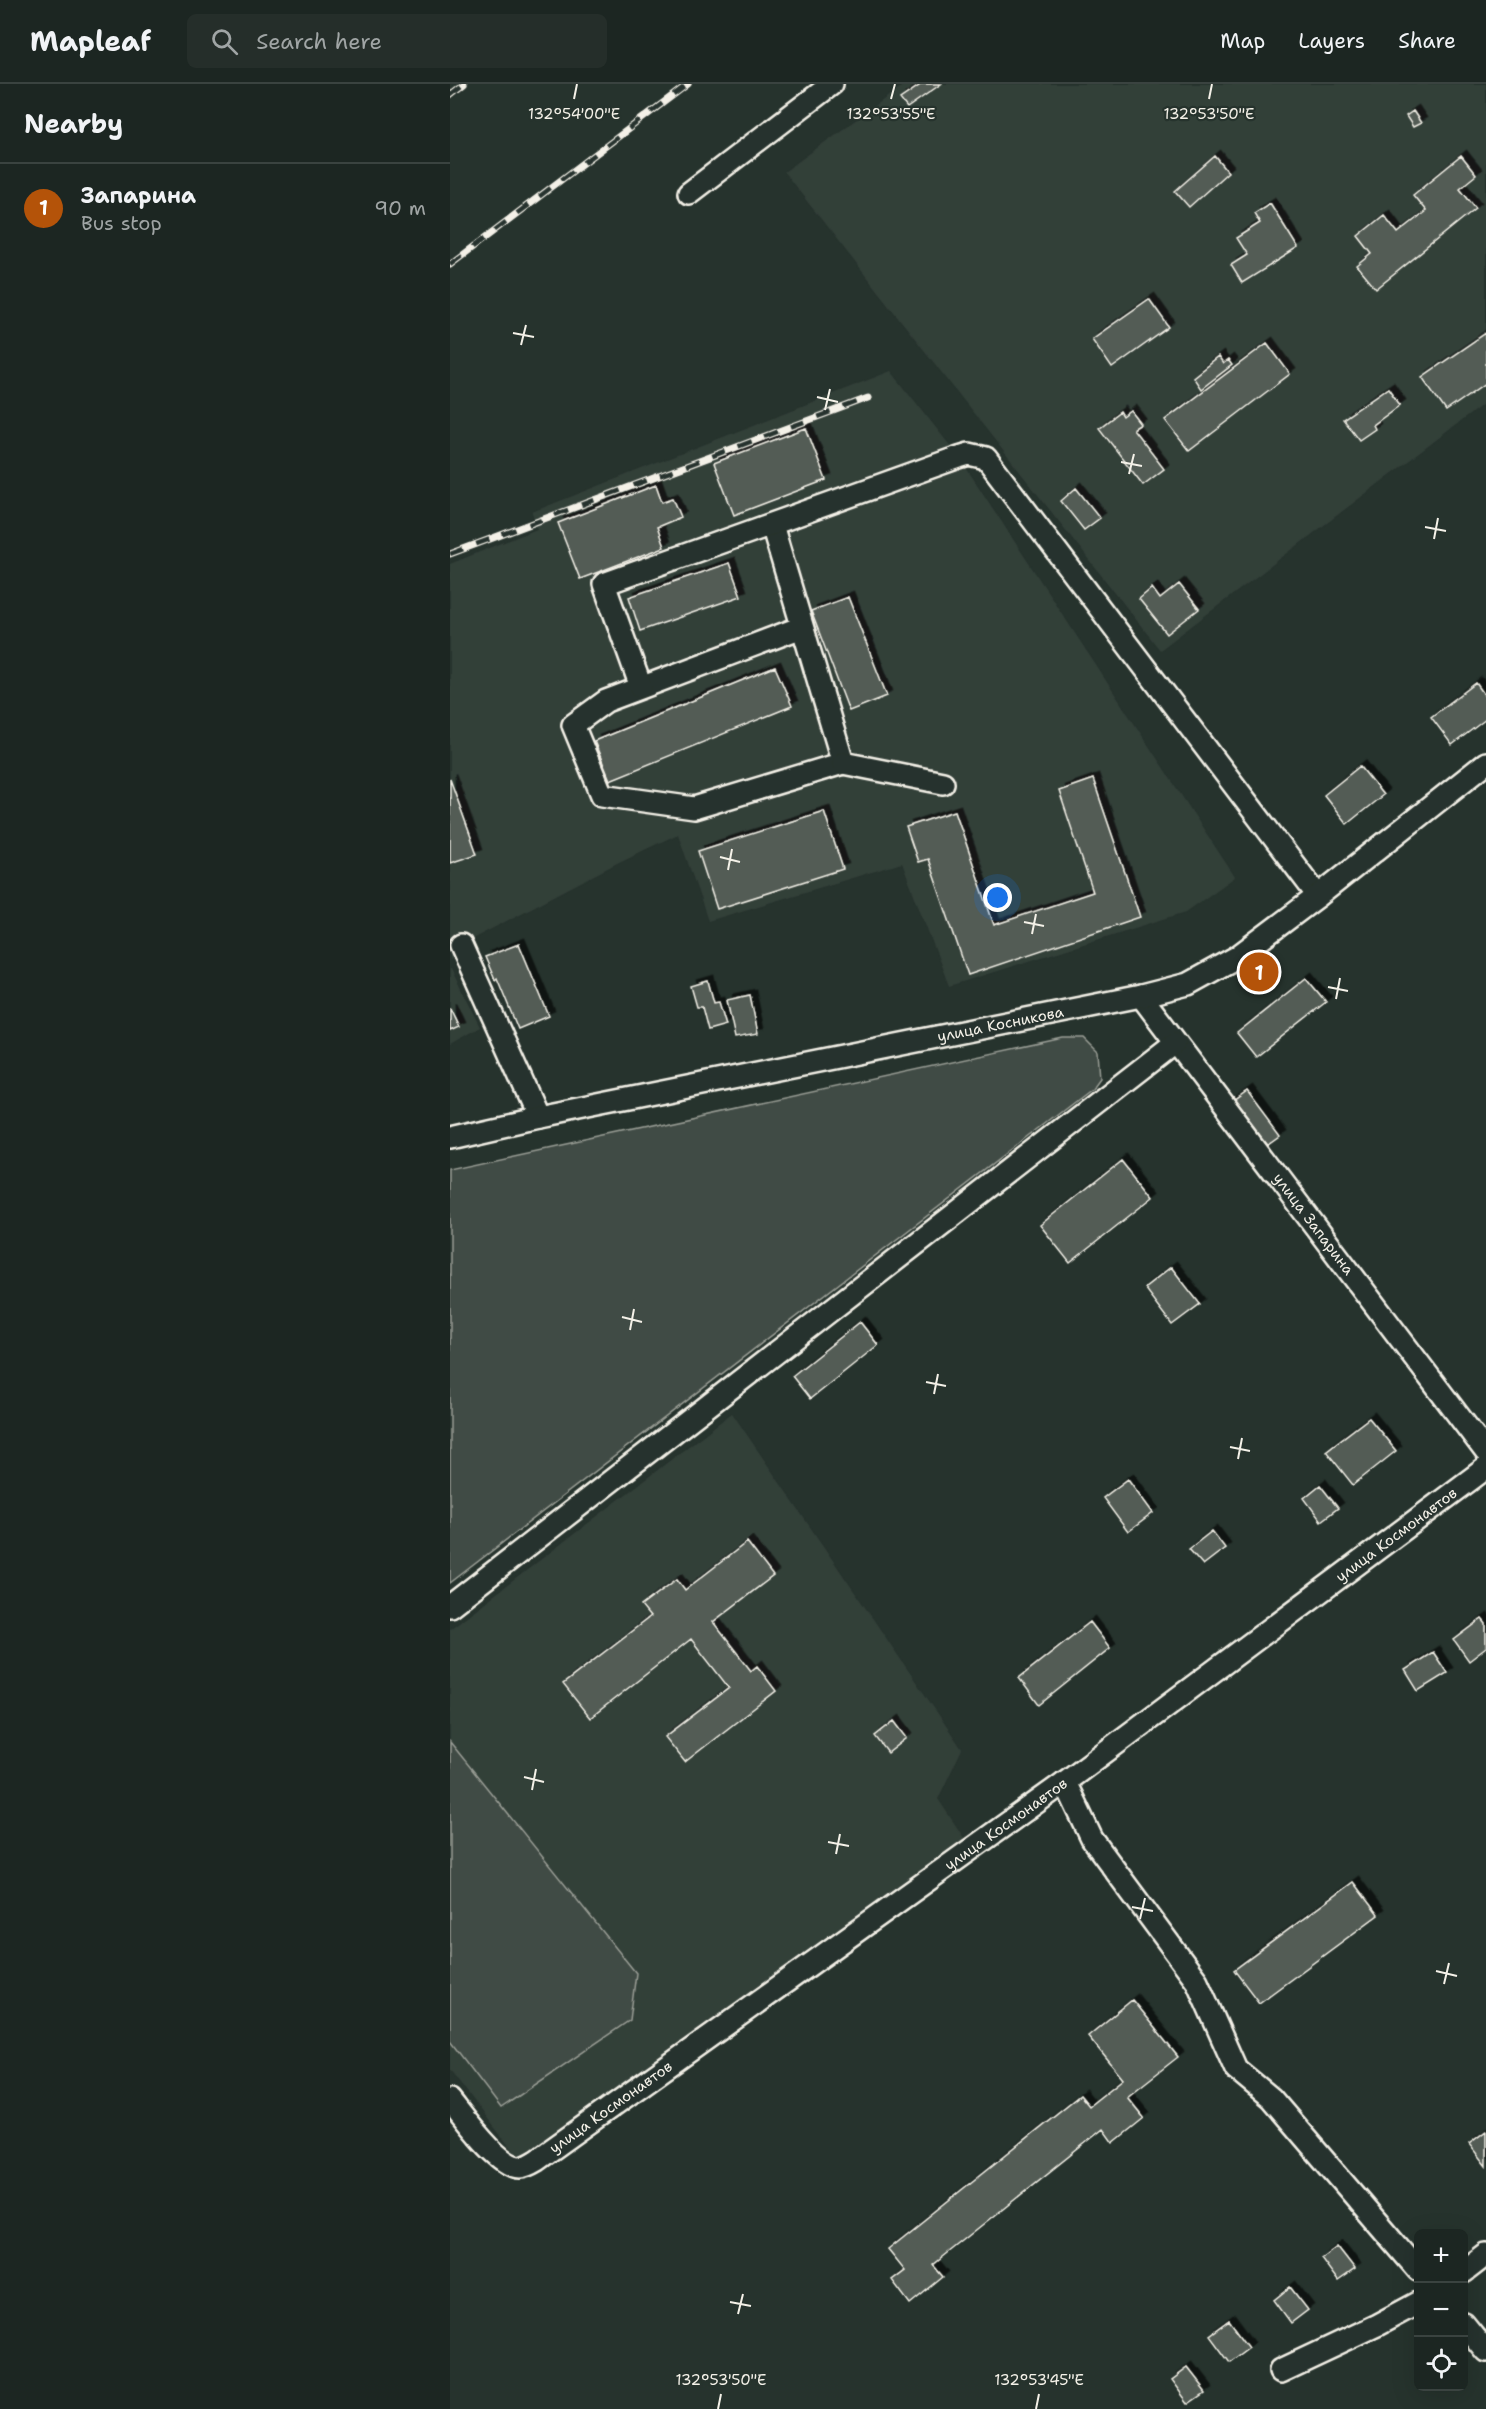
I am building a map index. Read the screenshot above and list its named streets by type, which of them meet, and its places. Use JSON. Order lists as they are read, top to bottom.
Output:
{
  "streets": {
    "street": ["улица Косникова", "улица Запарина", "улица Космонавтов"]
  },
  "crossings": [
    ["улица Косникова", "улица Запарина"]
  ],
  "page": {
    "header": "Mapleaf",
    "search": "Search here",
    "nav": ["Map", "Layers", "Share"],
    "heading": "Nearby",
    "list": [
      {
        "mark": "1",
        "name": "Запарина",
        "note": "Bus stop",
        "value": "90 m"
      }
    ],
    "pins": "1",
    "map_buttons": ["+", "−"]
  },
  "coordinates": [
    "132°54'00\"E",
    "132°53'55\"E",
    "132°53'50\"E",
    "132°53'45\"E"
  ]
}
